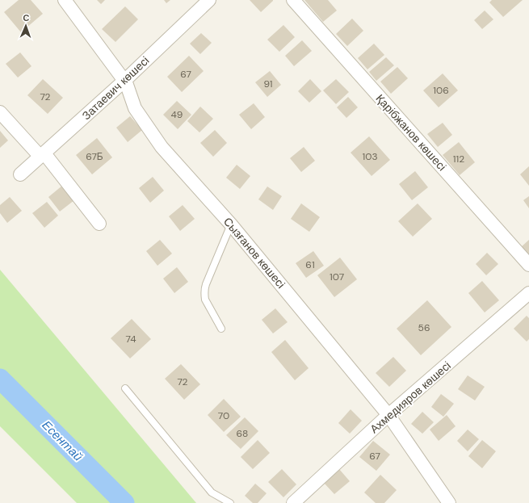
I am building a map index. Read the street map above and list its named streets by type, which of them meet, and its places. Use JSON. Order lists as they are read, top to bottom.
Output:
{
  "streets": {
    "street": [
      "Затаевич көшесі",
      "Қарібжанов көшесі",
      "Сызғанов көшесі",
      "Ахмедияров көшесі"
    ]
  },
  "crossings": [
    ["Затаевич көшесі", "Сызғанов көшесі"],
    ["Сызғанов көшесі", "Ахмедияров көшесі"]
  ],
  "water": ["Есентай"],
  "house_numbers": [
    "67",
    "91",
    "106",
    "72",
    "49",
    "67Б",
    "103",
    "112",
    "61",
    "107",
    "56",
    "74",
    "72",
    "70",
    "68",
    "67"
  ],
  "north": "top"
}
